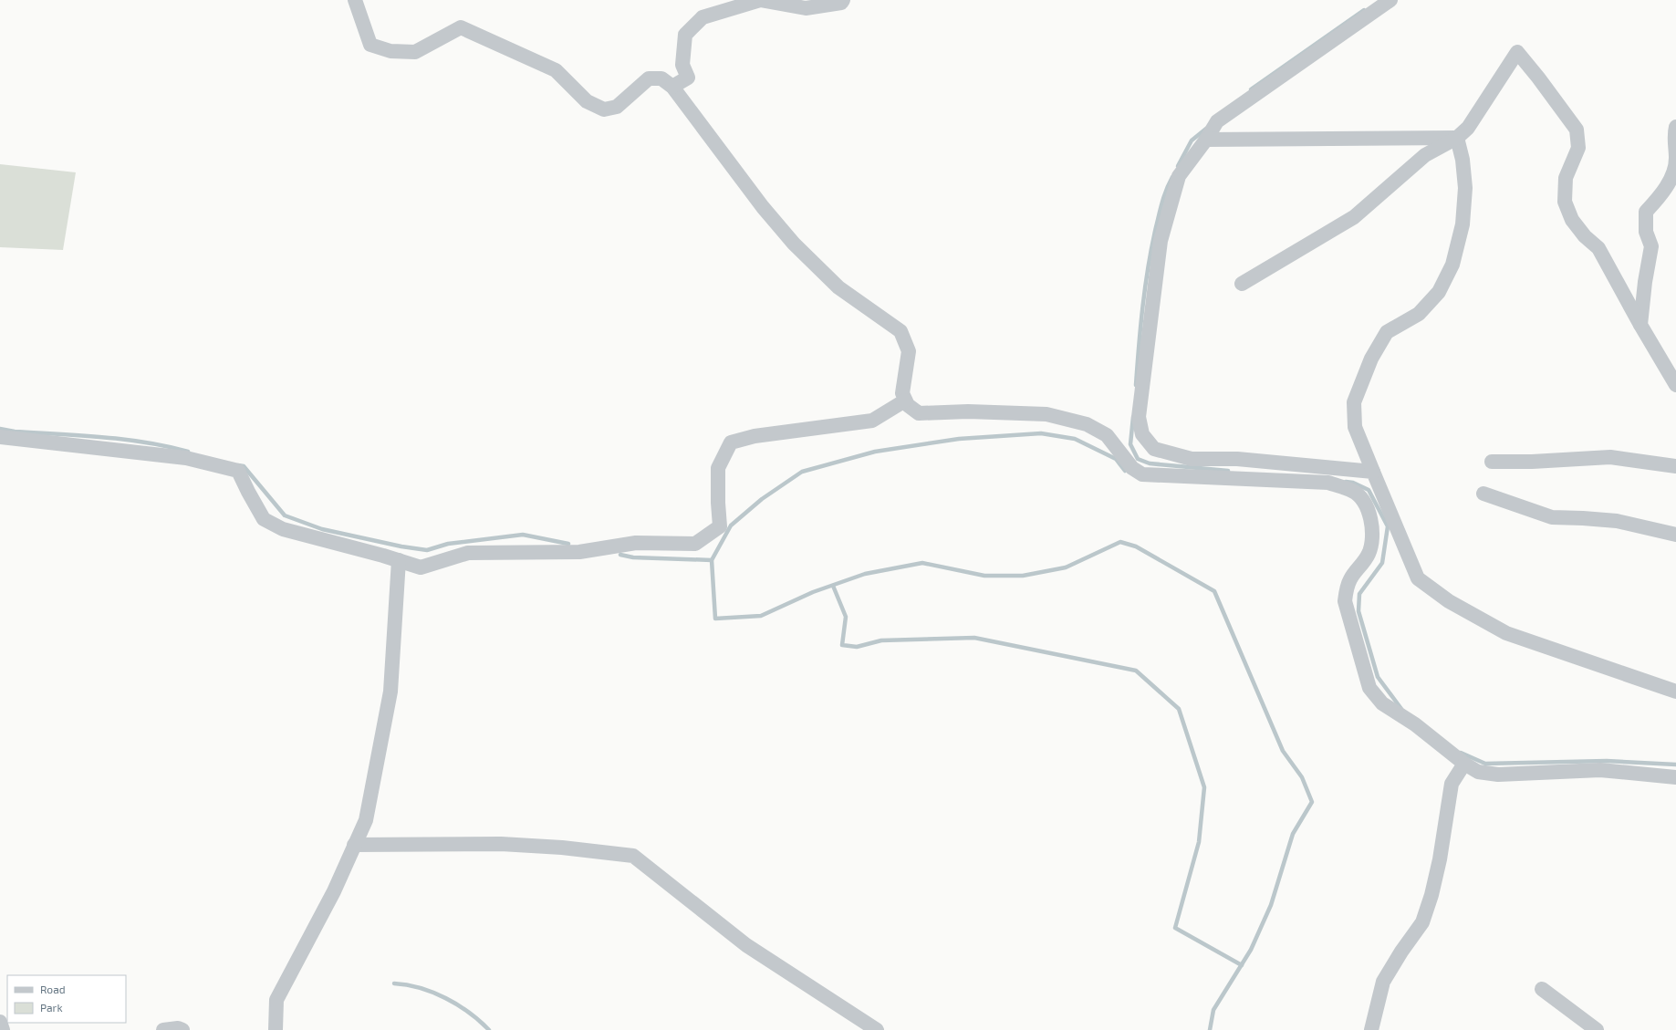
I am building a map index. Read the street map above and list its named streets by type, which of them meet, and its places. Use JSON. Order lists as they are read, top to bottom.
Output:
{
  "legend": ["Road", "Park"]
}
